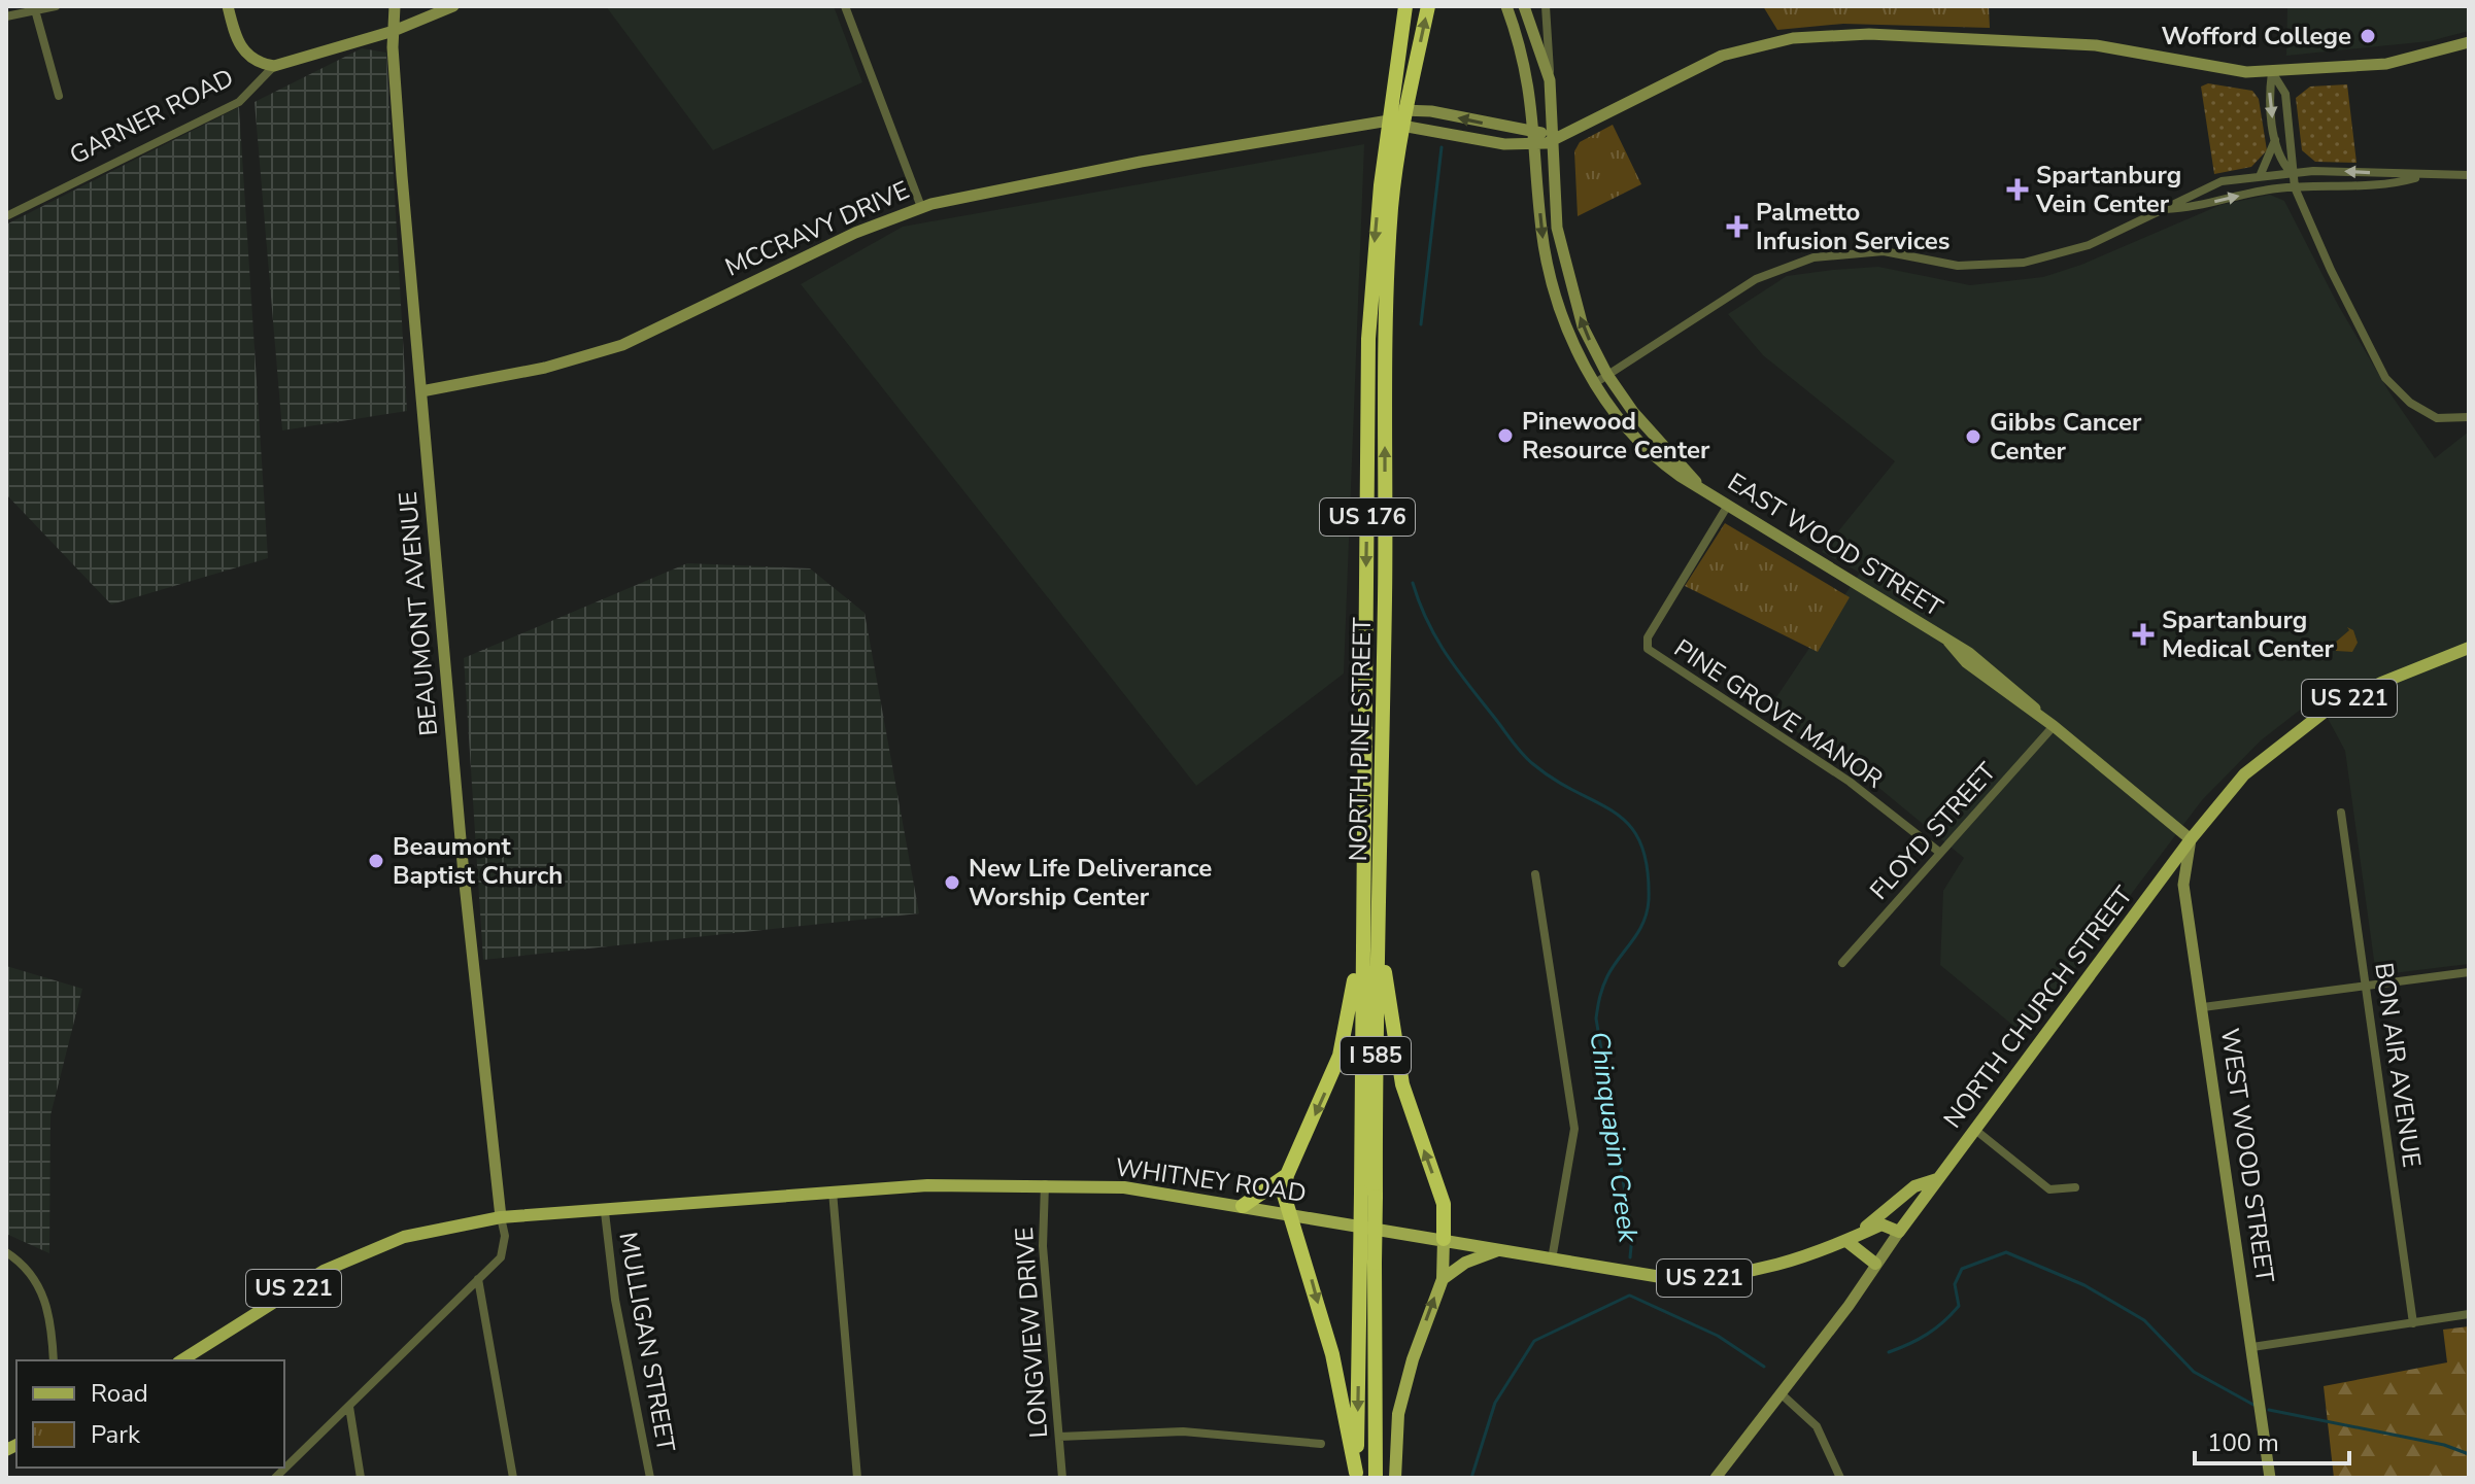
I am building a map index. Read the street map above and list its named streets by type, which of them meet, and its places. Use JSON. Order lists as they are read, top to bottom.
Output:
{
  "streets": {
    "highway": ["US 176", "NORTH PINE STREET", "I 585"],
    "main road": ["US 221", "NORTH CHURCH STREET", "WHITNEY ROAD"],
    "street": [
      "GARNER ROAD",
      "MCCRAVY DRIVE",
      "EAST WOOD STREET",
      "BEAUMONT AVENUE",
      "PINE GROVE MANOR",
      "FLOYD STREET",
      "BON AIR AVENUE",
      "WEST WOOD STREET",
      "LONGVIEW DRIVE",
      "MULLIGAN STREET"
    ]
  },
  "crossings": [
    ["GARNER ROAD", "BEAUMONT AVENUE"],
    ["MCCRAVY DRIVE", "EAST WOOD STREET"],
    ["MCCRAVY DRIVE", "BEAUMONT AVENUE"],
    ["MCCRAVY DRIVE", "NORTH PINE STREET"],
    ["EAST WOOD STREET", "PINE GROVE MANOR"],
    ["EAST WOOD STREET", "FLOYD STREET"],
    ["EAST WOOD STREET", "NORTH CHURCH STREET"],
    ["EAST WOOD STREET", "WEST WOOD STREET"],
    ["BEAUMONT AVENUE", "US 221"],
    ["BEAUMONT AVENUE", "WHITNEY ROAD"],
    ["US 221", "WHITNEY ROAD"],
    ["PINE GROVE MANOR", "FLOYD STREET"],
    ["NORTH CHURCH STREET", "WEST WOOD STREET"],
    ["NORTH CHURCH STREET", "WHITNEY ROAD"],
    ["WHITNEY ROAD", "LONGVIEW DRIVE"],
    ["WHITNEY ROAD", "MULLIGAN STREET"]
  ],
  "water": ["Chinquapin Creek"],
  "places": {
    "other": [
      "Wofford College",
      "Pinewood Resource Center",
      "Gibbs Cancer Center",
      "Beaumont Baptist Church",
      "New Life Deliverance Worship Center"
    ],
    "health": ["Spartanburg Vein Center", "Palmetto Infusion Services", "Spartanburg Medical Center"]
  },
  "legend": ["Road", "Park"],
  "scale_bar": "100 m"
}
